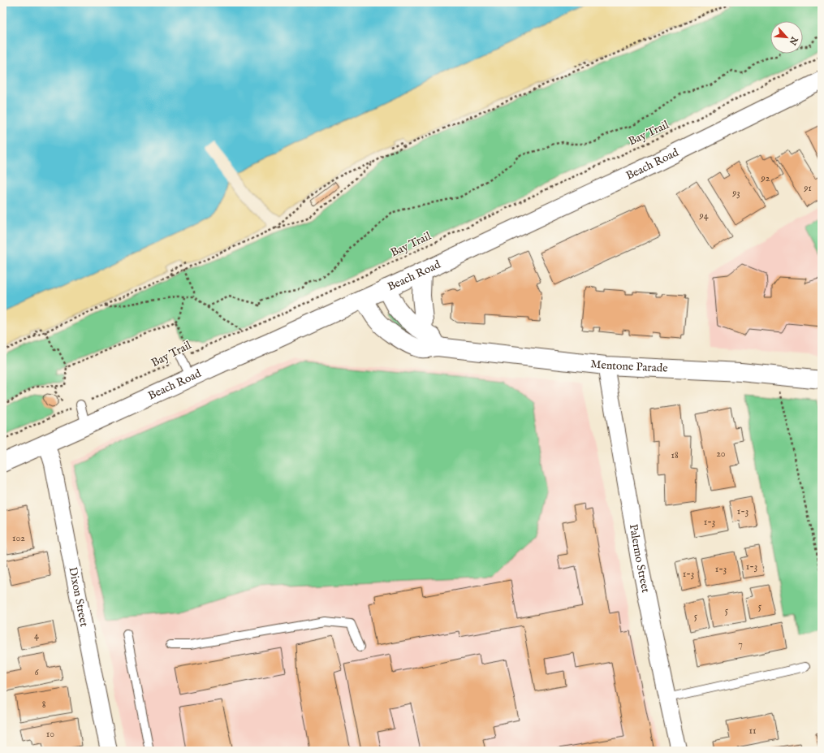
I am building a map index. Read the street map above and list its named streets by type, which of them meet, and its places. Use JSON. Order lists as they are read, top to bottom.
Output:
{
  "streets": {
    "main road": ["Beach Road", "Mentone Parade"],
    "street": ["Palermo Street", "Dixon Street"],
    "path": ["Bay Trail"]
  },
  "crossings": [
    ["Beach Road", "Mentone Parade"],
    ["Beach Road", "Dixon Street"],
    ["Mentone Parade", "Palermo Street"]
  ],
  "house_numbers": [
    "92",
    "91",
    "93",
    "94",
    "20",
    "18",
    "1-3",
    "1-3",
    "102",
    "1-3",
    "1-3",
    "1-3",
    "5",
    "5",
    "5",
    "4",
    "7",
    "6",
    "8",
    "11",
    "10"
  ],
  "north": "bottom right"
}
